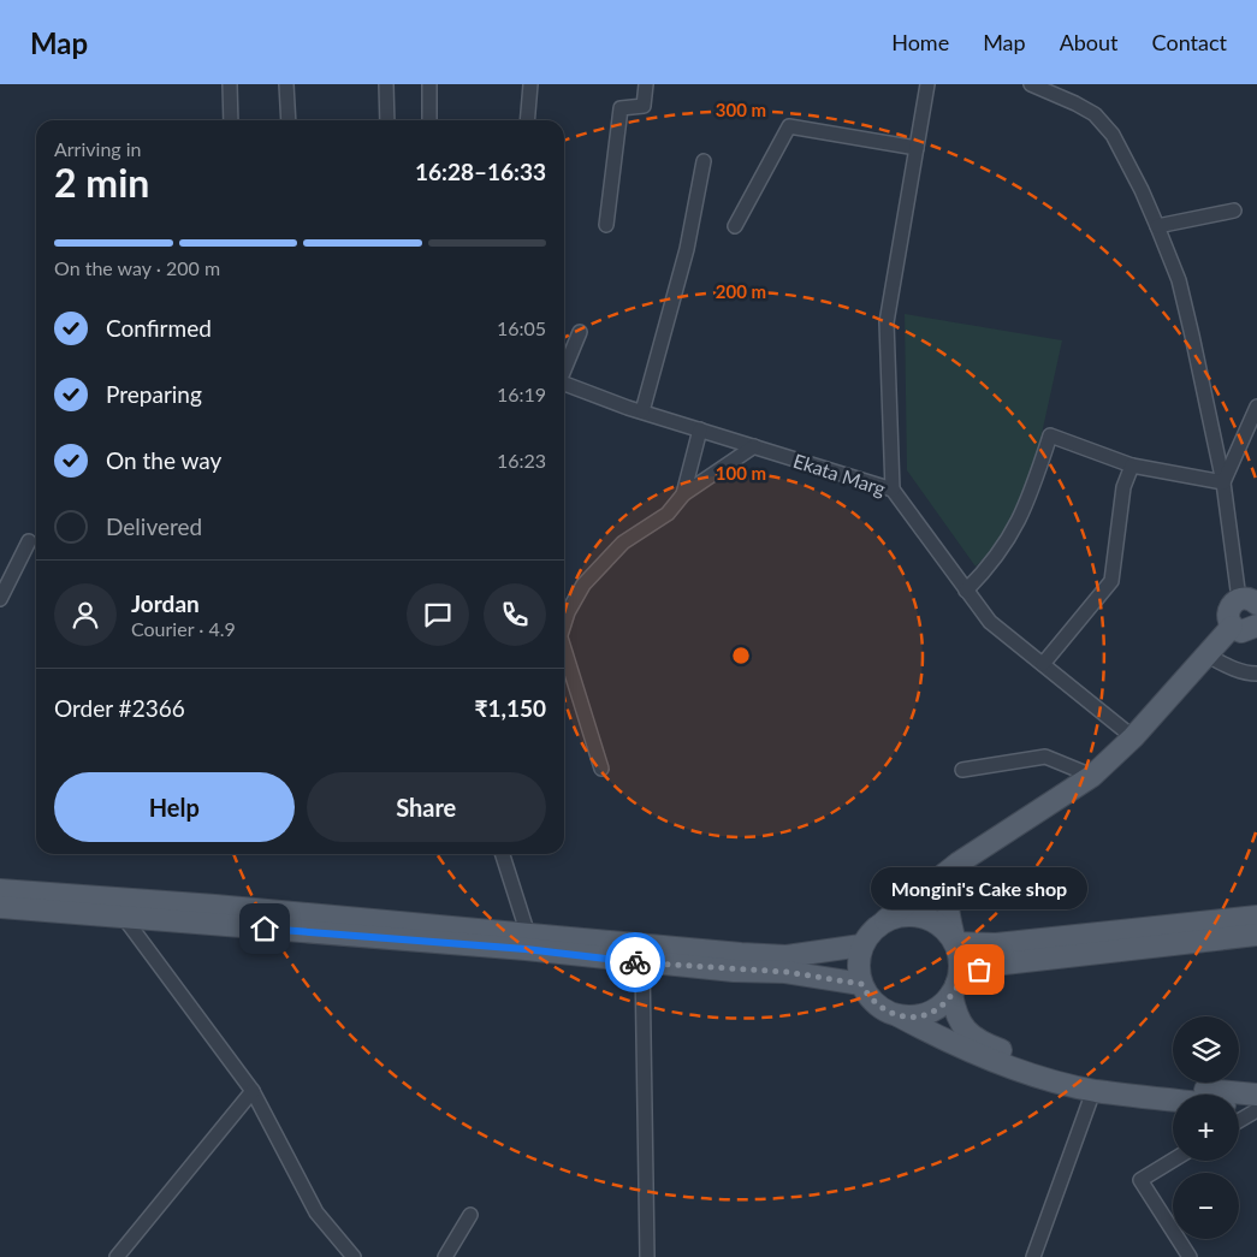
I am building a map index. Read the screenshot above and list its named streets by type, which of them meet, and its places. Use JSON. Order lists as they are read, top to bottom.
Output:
{
  "streets": {
    "street": ["Ekata Marg"]
  },
  "places": ["Mongini's Cake shop"],
  "page": {
    "header": "Map",
    "nav": [
      "Home",
      "Map",
      "About",
      "Contact"
    ],
    "heading": ["2 min", "Arriving in", "16:28–16:33"],
    "panel": [
      "Jordan",
      "Courier · 4.9",
      "Order #2366",
      "₹1,150"
    ],
    "bar": "On the way · 200 m",
    "list": [
      ["Confirmed", "16:05"],
      ["Preparing", "16:19"],
      ["On the way", "16:23"],
      "Delivered"
    ],
    "buttons": ["Help", "Share"],
    "bubble": "Mongini's Cake shop",
    "map_buttons": ["+", "−"]
  },
  "rings": ["300 m", "200 m", "100 m"]
}
